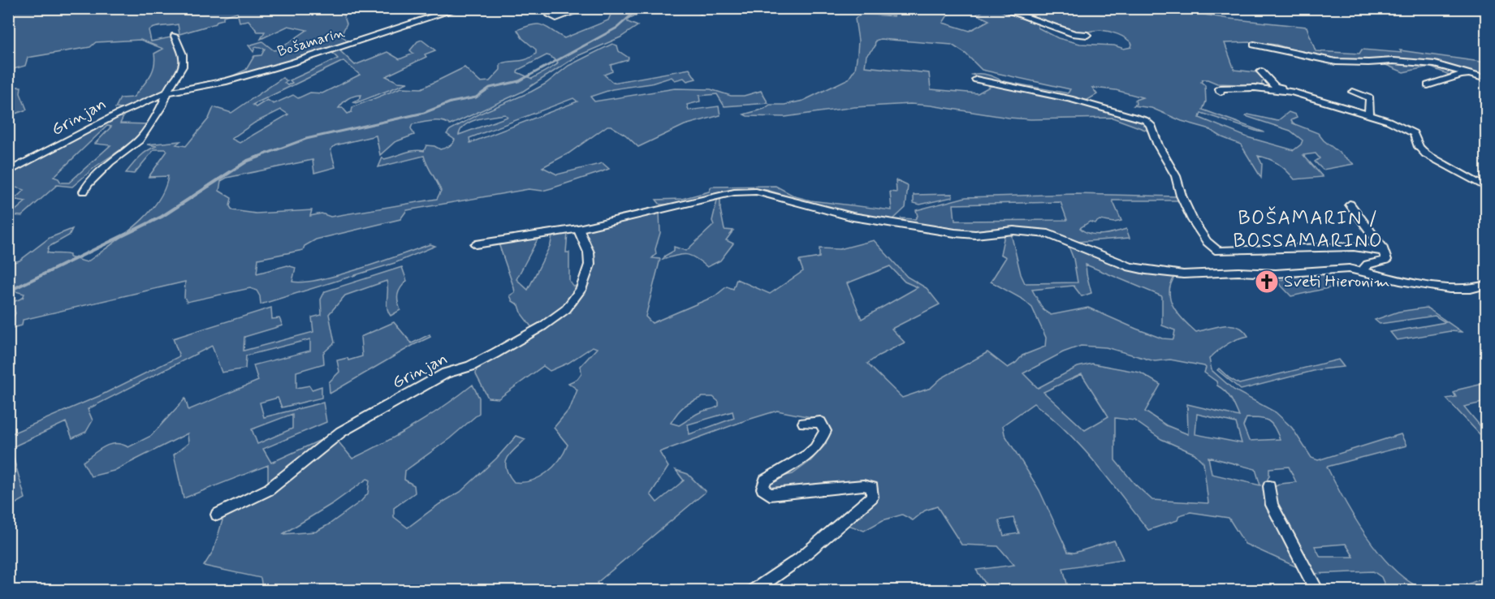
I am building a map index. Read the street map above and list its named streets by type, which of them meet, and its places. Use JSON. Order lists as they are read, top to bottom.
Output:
{
  "streets": {
    "street": ["Bošamarin", "Grinjan"]
  },
  "crossings": [
    ["Bošamarin", "Grinjan"]
  ],
  "districts": ["BOŠAMARIN / BOSSAMARINO"],
  "places": {
    "church": ["Sveti Hieronim"]
  }
}
